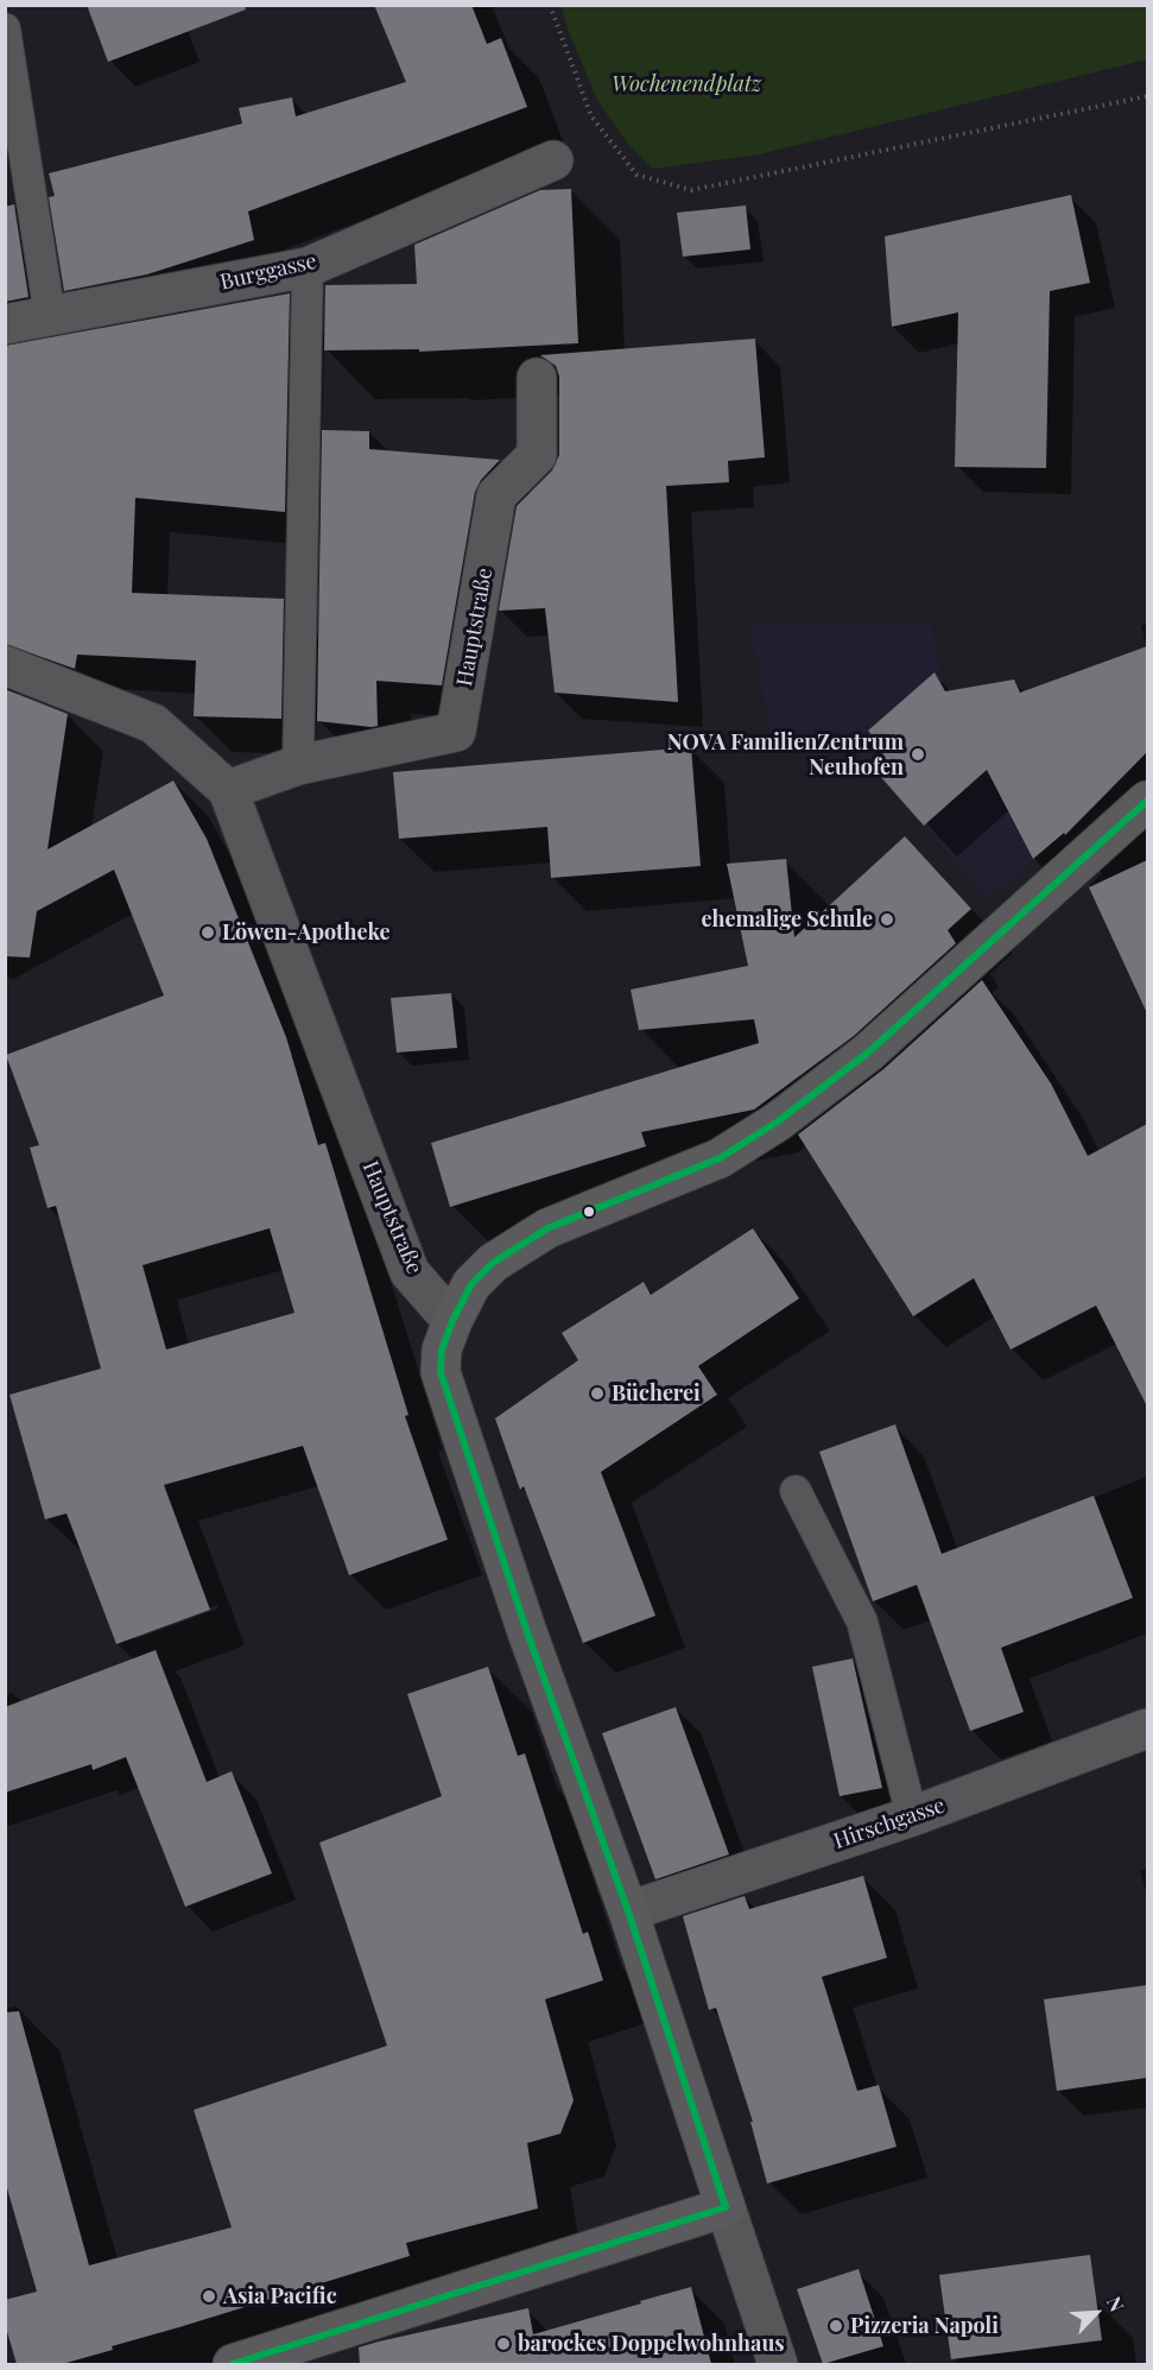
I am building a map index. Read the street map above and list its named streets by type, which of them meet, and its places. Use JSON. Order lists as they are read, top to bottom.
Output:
{
  "streets": {
    "street": ["Burggasse", "Hauptstraße", "Hirschgasse"]
  },
  "parks": ["Wochenendplatz"],
  "places": [
    "NOVA FamilienZentrum Neuhofen",
    "ehemalige Schule",
    "Löwen-Apotheke",
    "Bücherei",
    "Asia Pacific",
    "Pizzeria Napoli",
    "barockes Doppelwohnhaus"
  ],
  "north": "top right"
}
